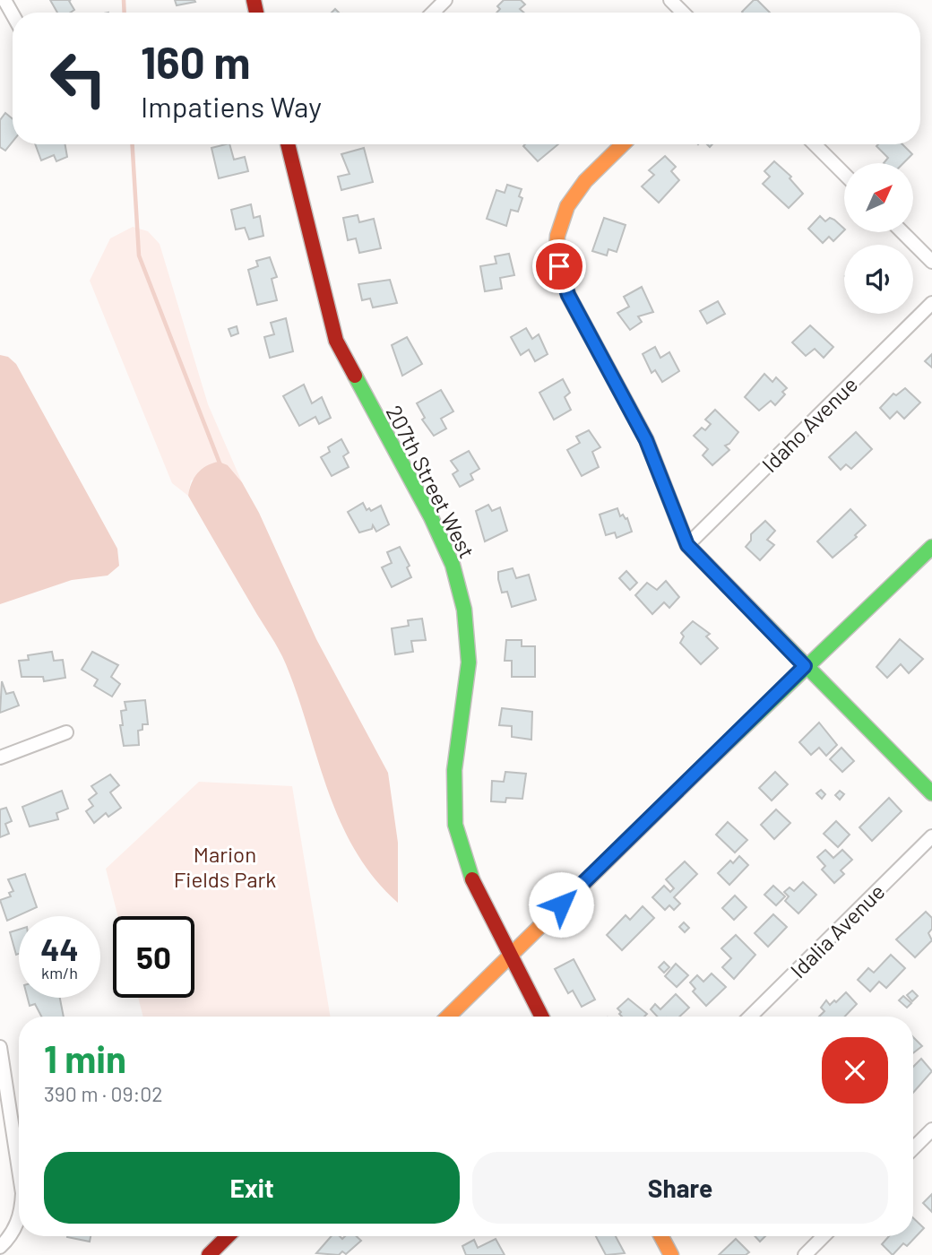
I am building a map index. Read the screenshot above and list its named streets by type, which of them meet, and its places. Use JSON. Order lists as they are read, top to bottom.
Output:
{
  "streets": {
    "street": ["Idaho Avenue", "207th Street West", "Idalia Avenue"]
  },
  "parks": ["Marion Fields Park"],
  "north": "top right",
  "page": {
    "turn": ["160 m", "Impatiens Way"],
    "speed": "44 km/h",
    "limit": "50",
    "heading": ["1 min", "390 m · 09:02"],
    "buttons": ["Exit", "Share"]
  }
}
